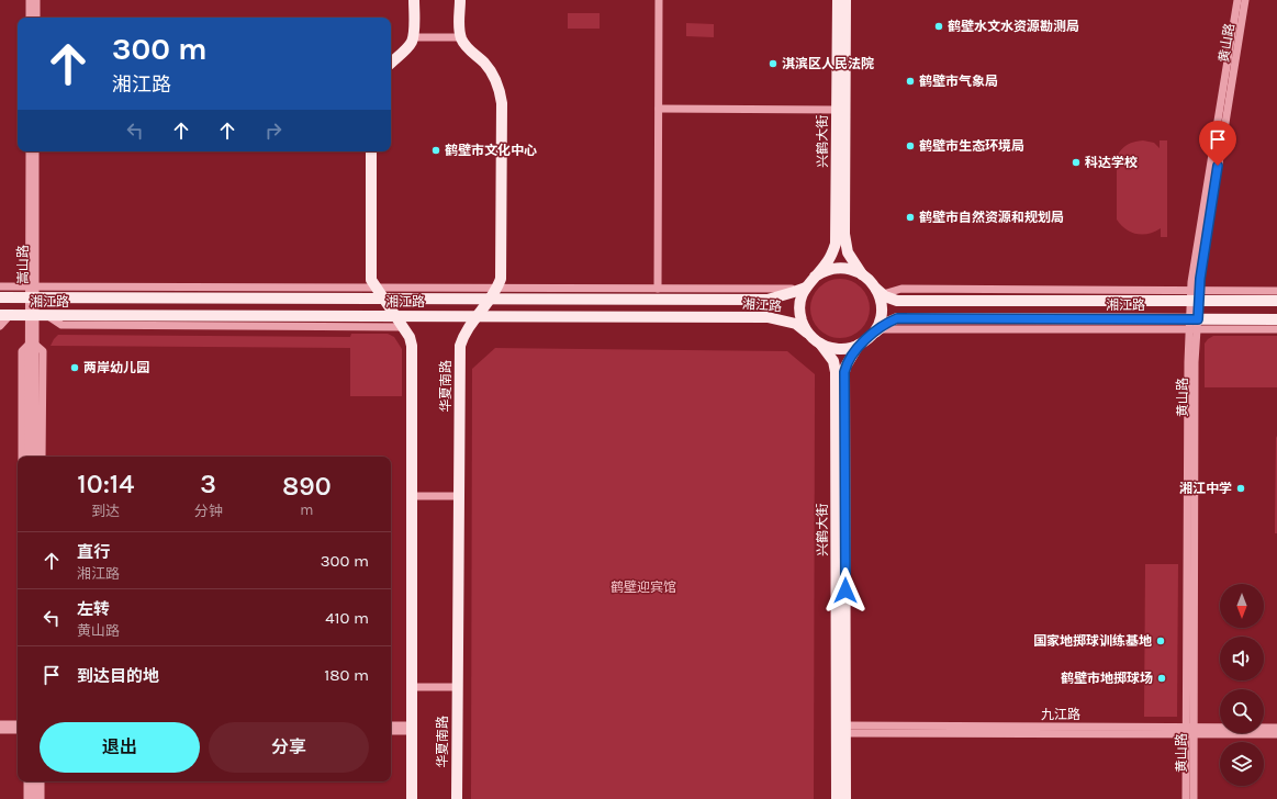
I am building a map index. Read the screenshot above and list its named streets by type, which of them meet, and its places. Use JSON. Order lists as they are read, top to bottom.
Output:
{
  "streets": {
    "main road": ["兴鹤大街", "湘江路", "华夏南路"],
    "street": ["黄山路", "嵩山路", "九江路"]
  },
  "crossings": [
    ["黄山路", "湘江路"],
    ["黄山路", "九江路"],
    ["兴鹤大街", "湘江路"],
    ["兴鹤大街", "九江路"],
    ["嵩山路", "湘江路"],
    ["湘江路", "华夏南路"]
  ],
  "parks": ["鹤壁迎宾馆"],
  "places": [
    "鹤壁水文水资源勘测局",
    "淇滨区人民法院",
    "鹤壁市气象局",
    "鹤壁市生态环境局",
    "鹤壁市文化中心",
    "科达学校",
    "鹤壁市自然资源和规划局",
    "两岸幼儿园",
    "湘江中学",
    "国家地掷球训练基地",
    "鹤壁市地掷球场"
  ],
  "north": "bottom",
  "page": {
    "turn": ["300 m", "湘江路"],
    "eta": [
      "10:14",
      "到达",
      "3",
      "分钟",
      "890",
      "m"
    ],
    "list": [
      {
        "name": "直行",
        "note": "湘江路",
        "value": "300 m"
      },
      {
        "name": "左转",
        "note": "黄山路",
        "value": "410 m"
      },
      {
        "name": "到达目的地",
        "value": "180 m"
      }
    ],
    "buttons": ["退出", "分享"]
  }
}
